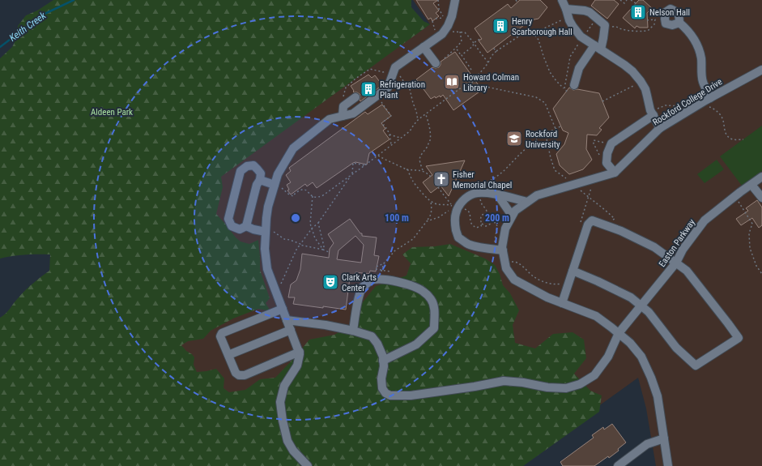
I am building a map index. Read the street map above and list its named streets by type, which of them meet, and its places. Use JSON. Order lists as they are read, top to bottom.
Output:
{
  "streets": {
    "street": ["Rockford College Drive", "Easton Parkway"]
  },
  "crossings": [
    ["Rockford College Drive", "Easton Parkway"]
  ],
  "water": ["Keith Creek"],
  "parks": ["Aldeen Park"],
  "places": {
    "building": ["Nelson Hall", "Henry Scarborough Hall", "Refrigeration Plant"],
    "library": ["Howard Colman Library"],
    "school or university": ["Rockford University"],
    "church": ["Fisher Memorial Chapel"],
    "theatre": ["Clark Arts Center"]
  },
  "rings": ["100 m", "200 m"]
}
